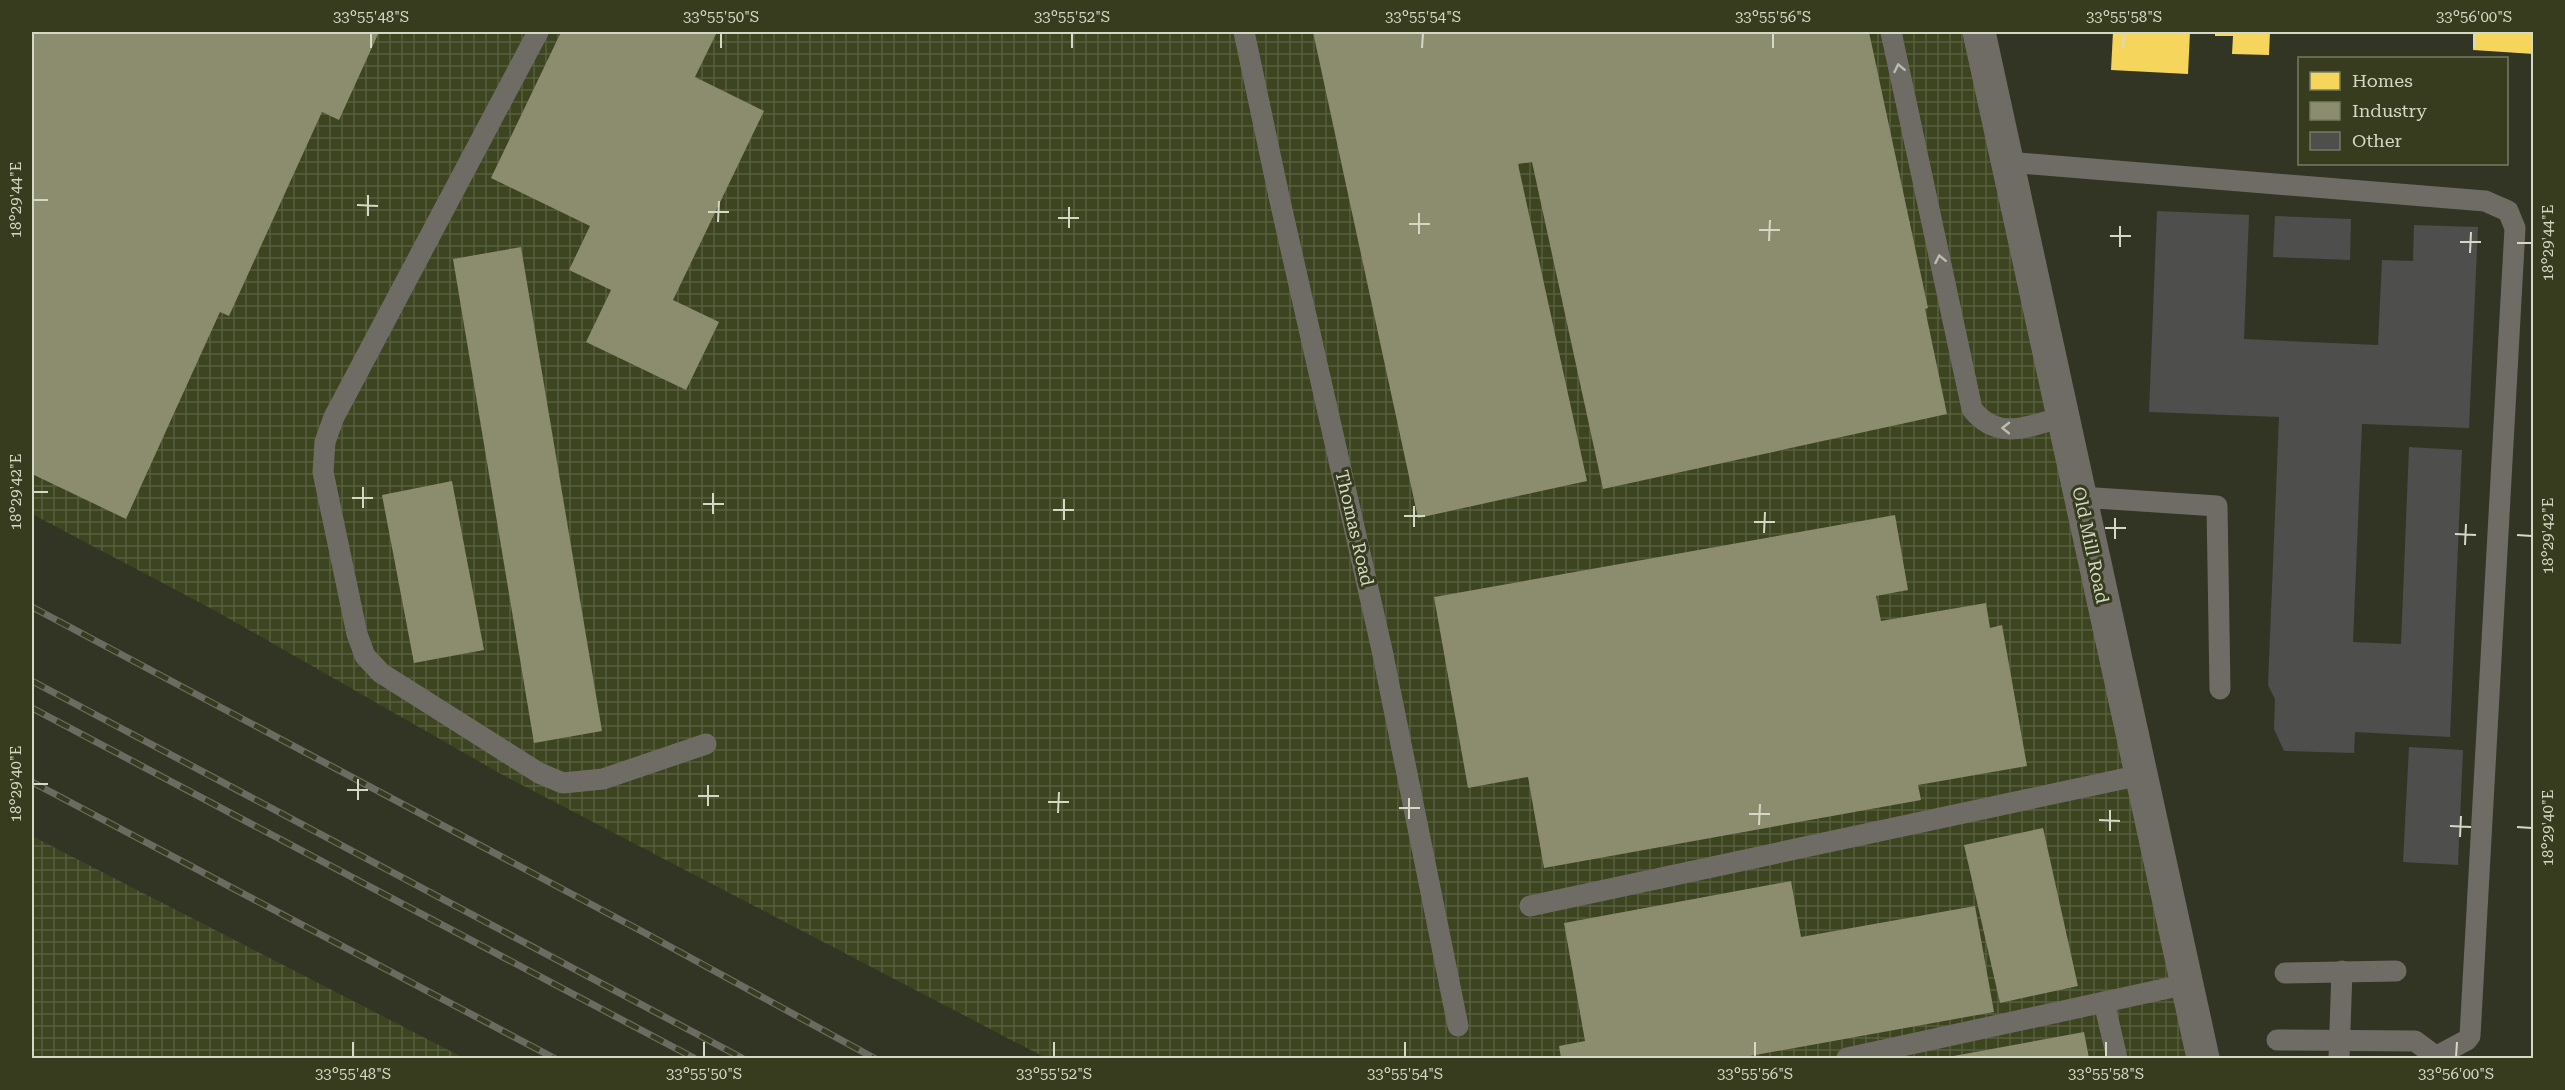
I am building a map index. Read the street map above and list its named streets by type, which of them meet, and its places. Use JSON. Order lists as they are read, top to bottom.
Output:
{
  "streets": {
    "street": ["Old Mill Road"],
    "lane": ["Thomas Road"]
  },
  "legend": ["Homes", "Industry", "Other"],
  "coordinates": [
    "33°55'48\"S",
    "33°55'50\"S",
    "33°55'52\"S",
    "33°55'54\"S",
    "33°55'56\"S",
    "33°55'58\"S",
    "33°56'00\"S",
    "18°29'44\"E",
    "18°29'42\"E",
    "18°29'40\"E"
  ]
}
